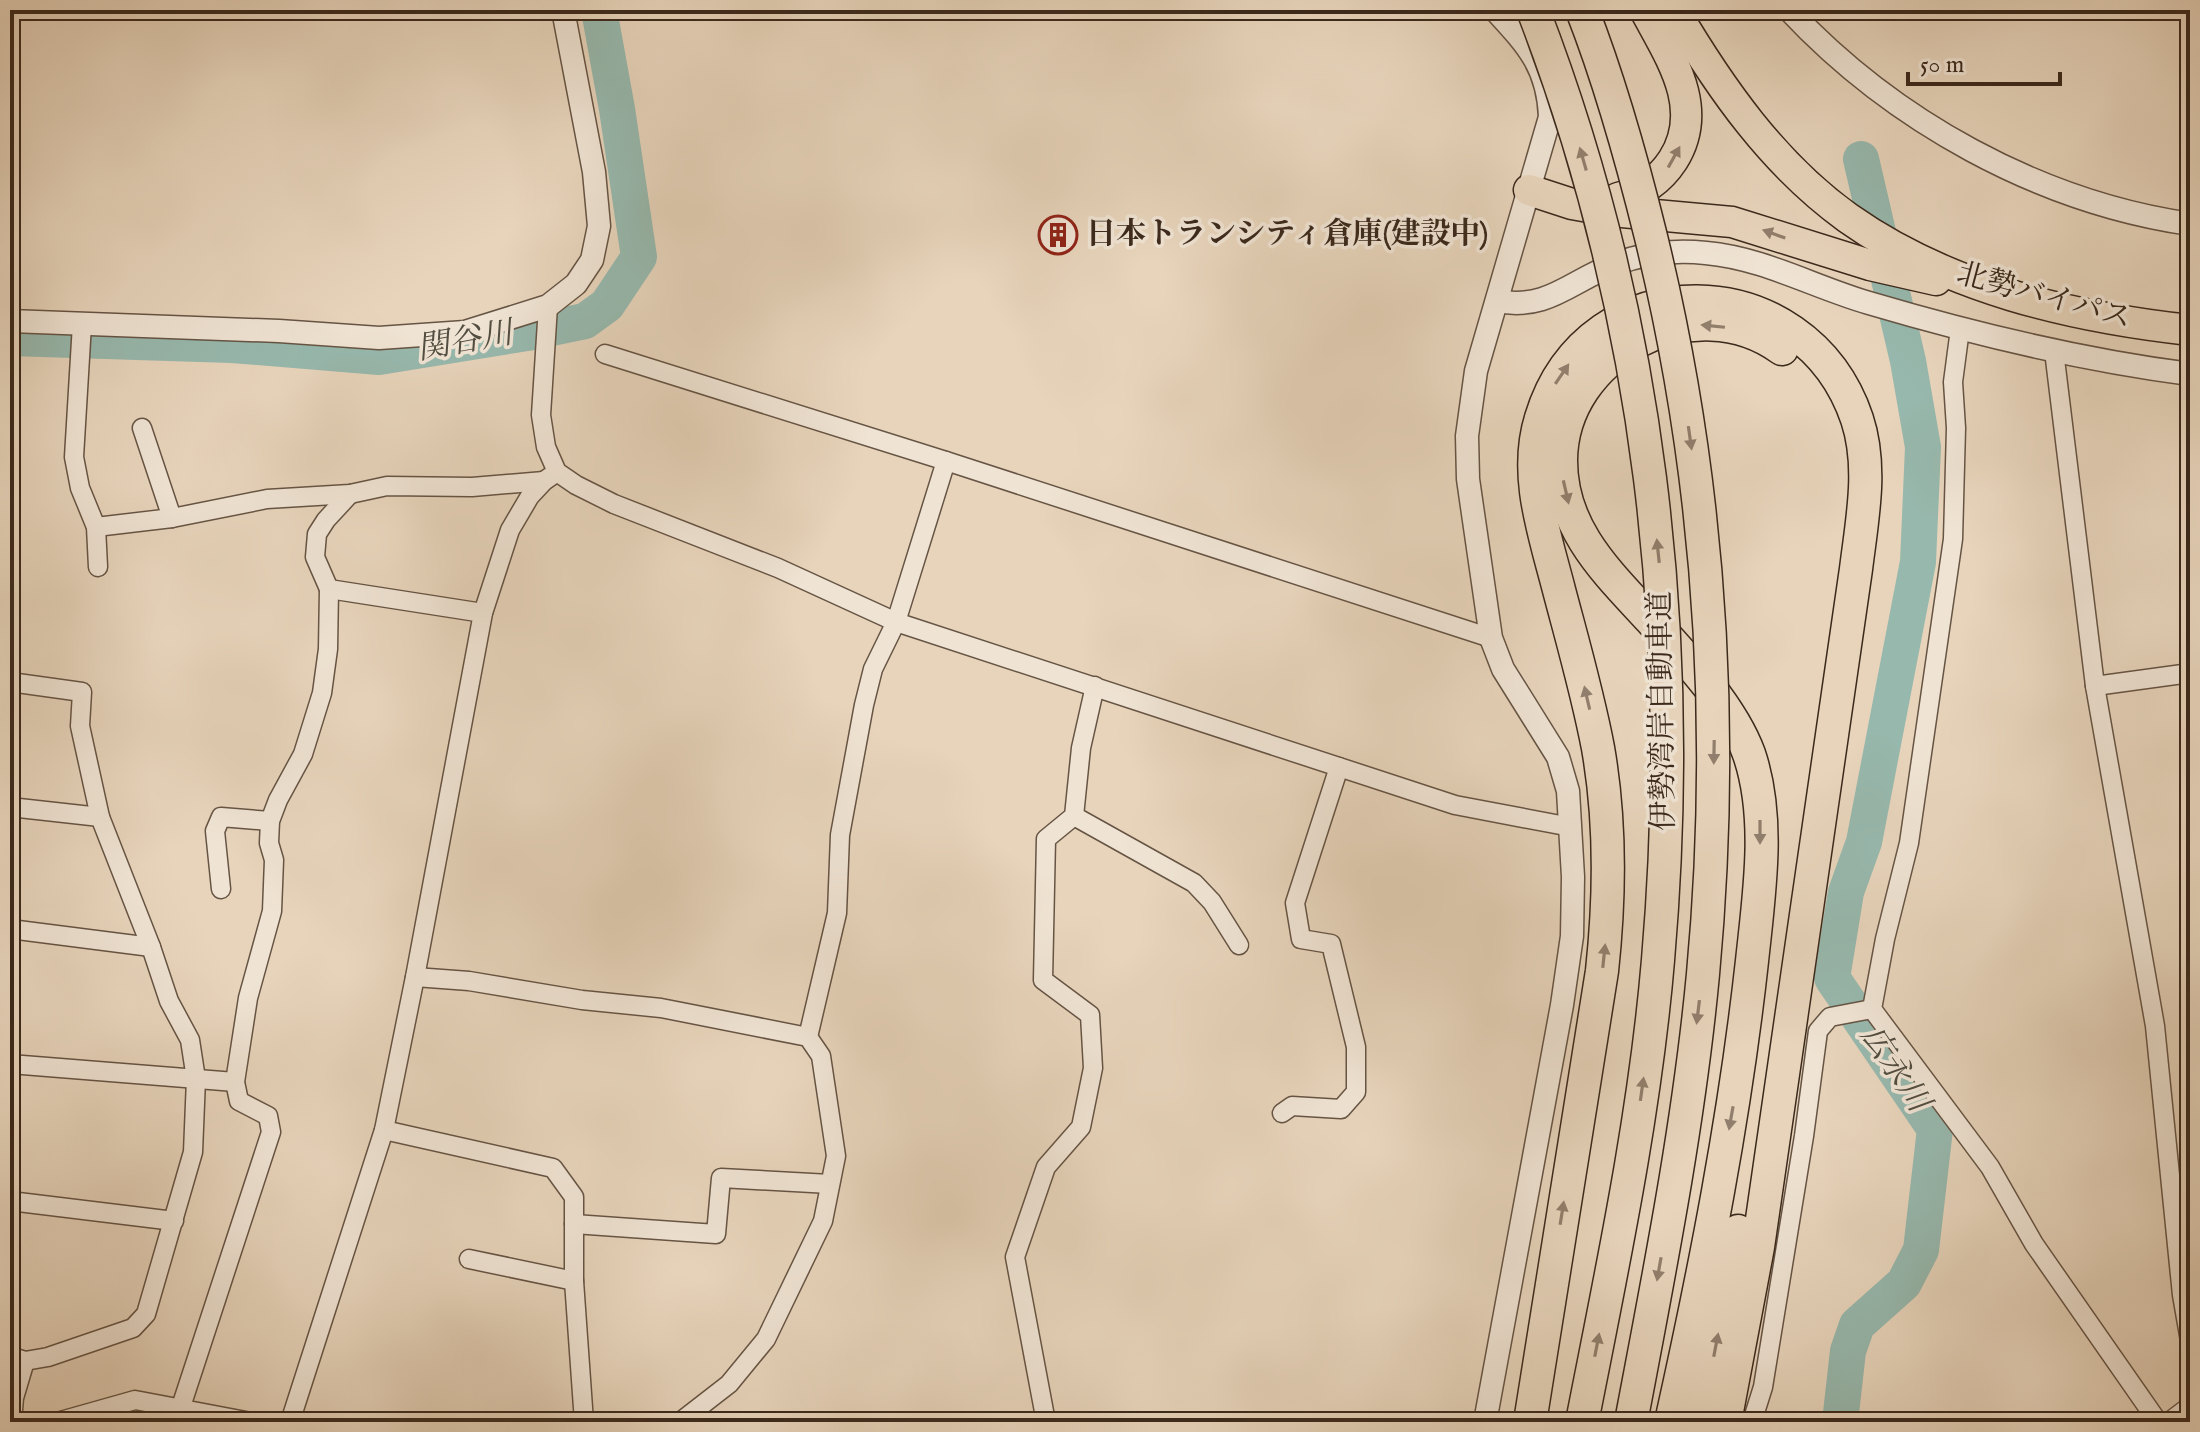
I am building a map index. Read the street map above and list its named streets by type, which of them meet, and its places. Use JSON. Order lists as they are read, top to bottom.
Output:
{
  "streets": {
    "highway": ["北勢バイパス", "伊勢湾岸自動車道"]
  },
  "water": ["関谷川", "広永川"],
  "places": {
    "building": ["日本トランシティ倉庫(建設中)"]
  },
  "scale_bar": "50 m"
}
